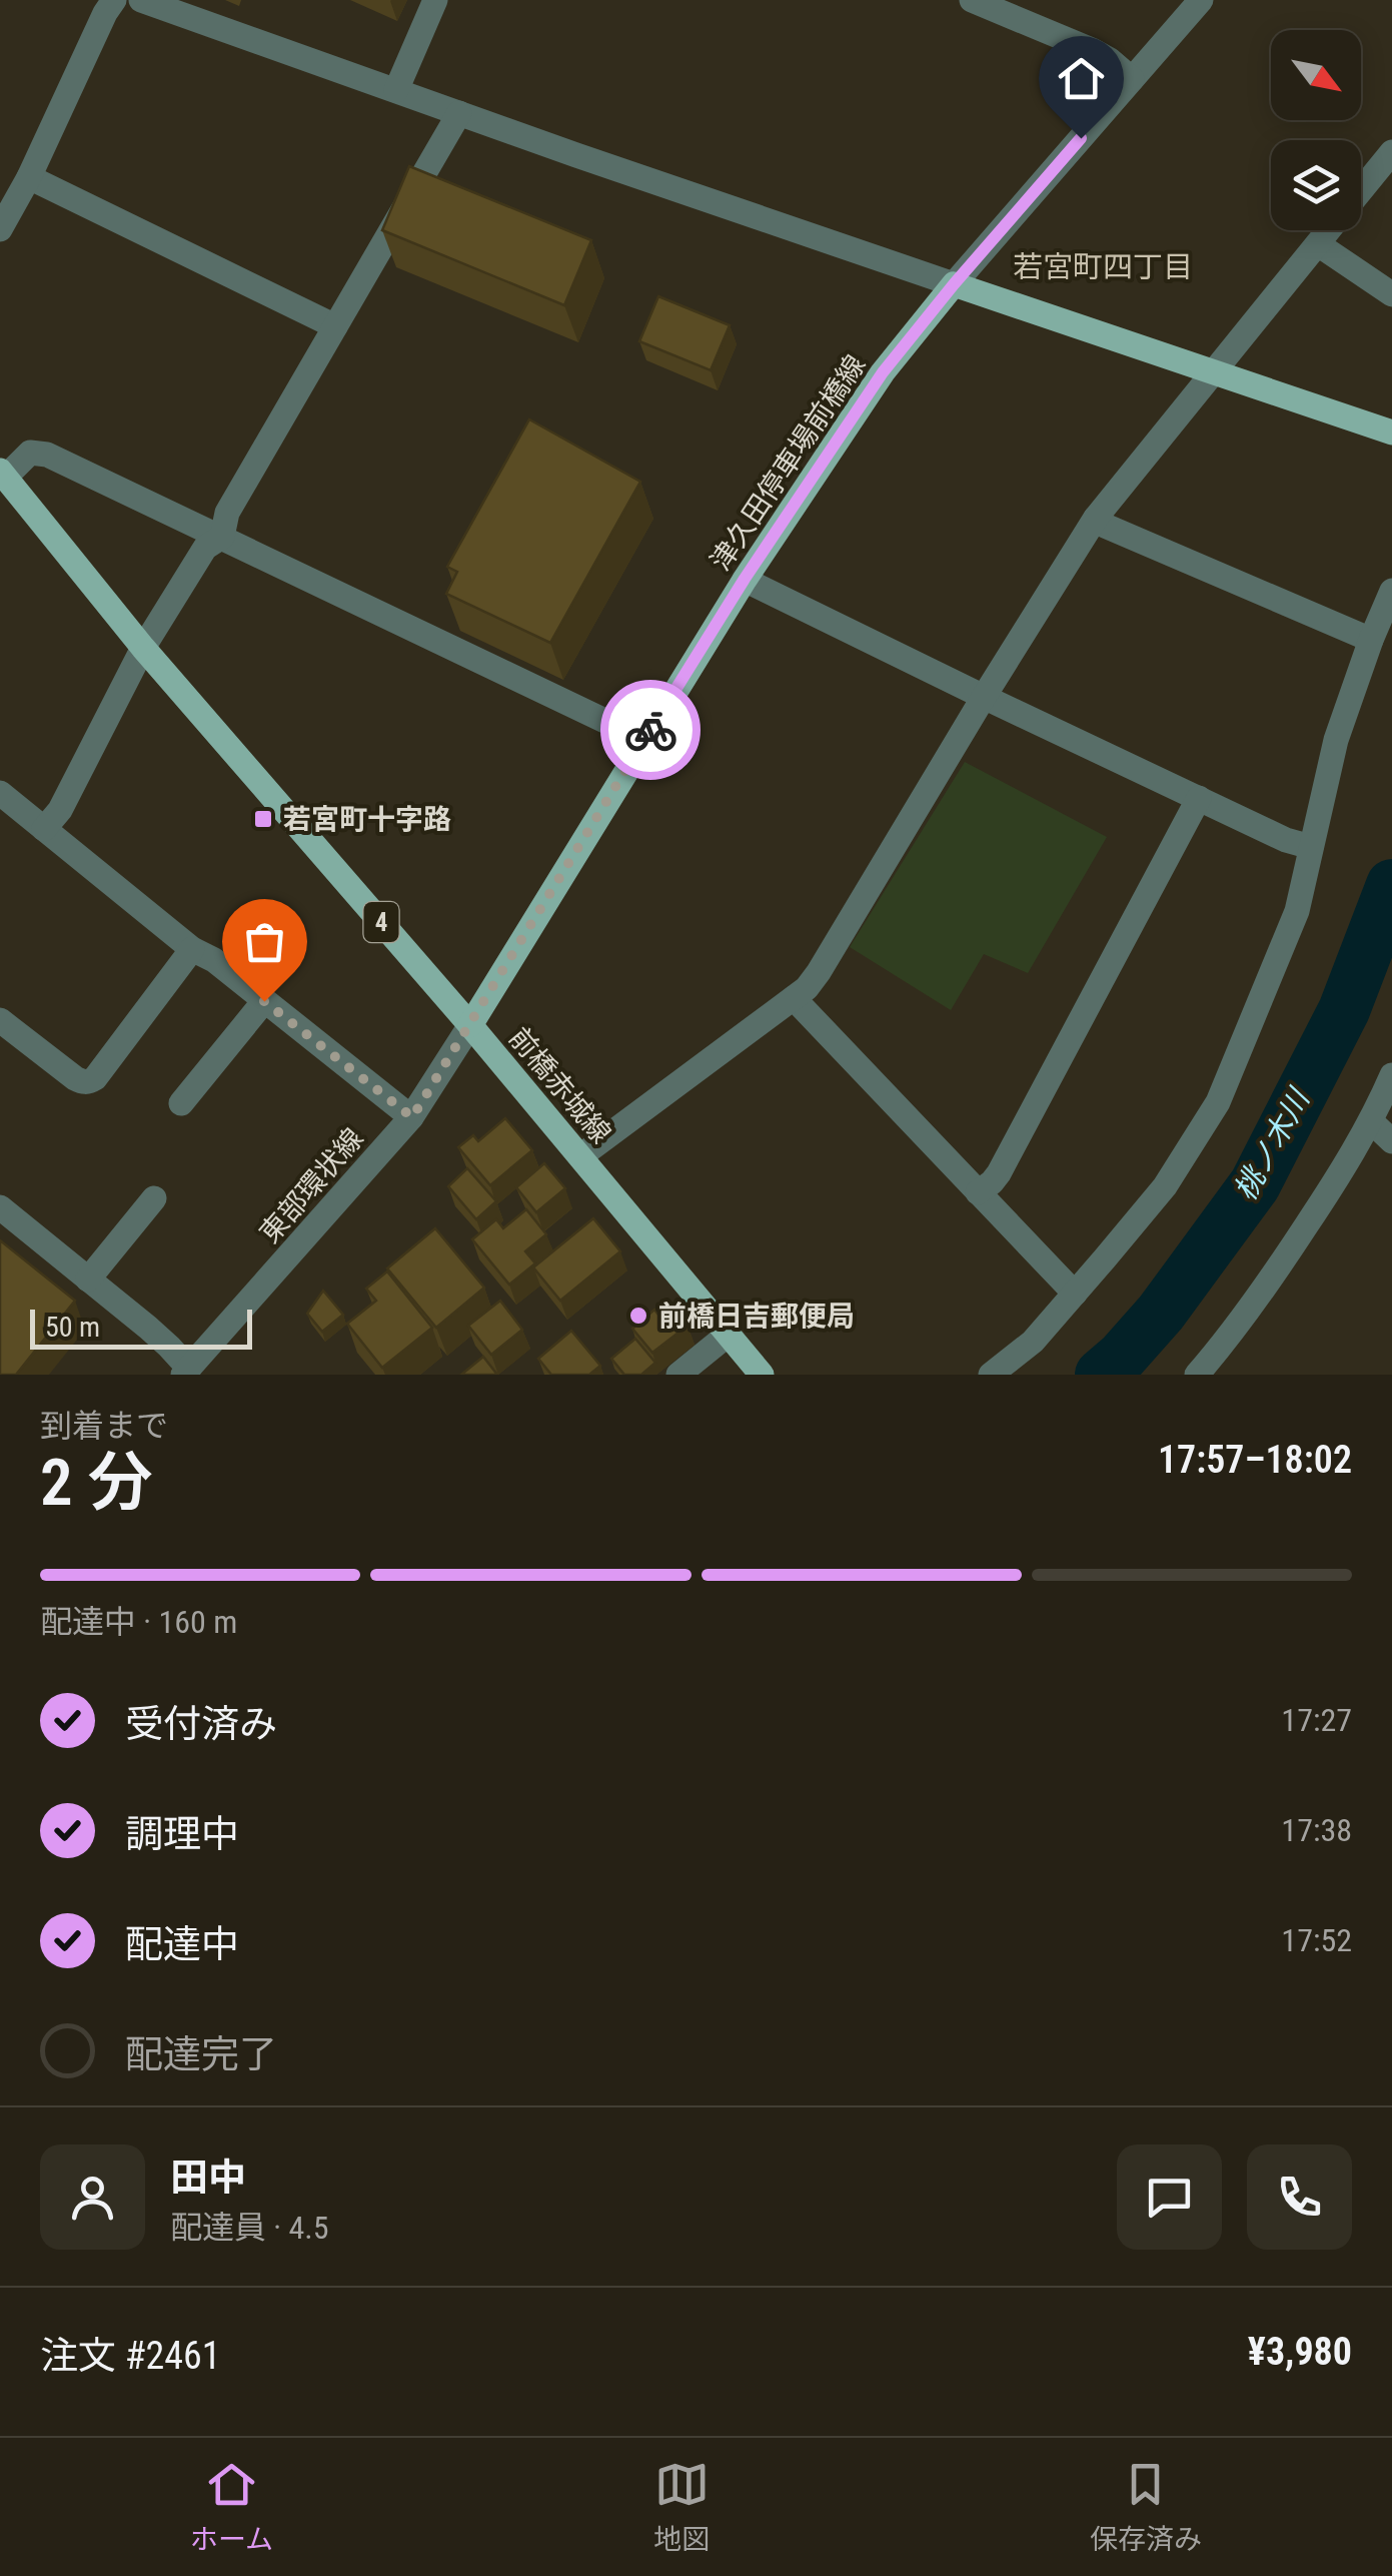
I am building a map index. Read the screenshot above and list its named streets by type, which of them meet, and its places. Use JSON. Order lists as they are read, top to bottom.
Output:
{
  "streets": {
    "main road": ["津久田停車場前橋線", "4", "前橋赤城線"],
    "street": ["東部環状線"]
  },
  "crossings": [
    ["津久田停車場前橋線", "前橋赤城線"],
    ["津久田停車場前橋線", "東部環状線"],
    ["前橋赤城線", "東部環状線"]
  ],
  "districts": ["若宮町四丁目"],
  "water": ["桃ノ木川"],
  "places": {
    "transit": ["若宮町十字路"],
    "other": ["前橋日吉郵便局"]
  },
  "scale_bar": "50 m",
  "north": "bottom right",
  "page": {
    "scale": "50 m",
    "heading": ["2 分", "到着まで", "17:57–18:02"],
    "panel": [
      "田中",
      "配達員 · 4.5",
      "注文 #2461",
      "¥3,980"
    ],
    "bar": "配達中 · 160 m",
    "list": [
      ["受付済み", "17:27"],
      ["調理中", "17:38"],
      ["配達中", "17:52"],
      "配達完了"
    ],
    "tabs": ["ホーム", "地図", "保存済み"]
  }
}
